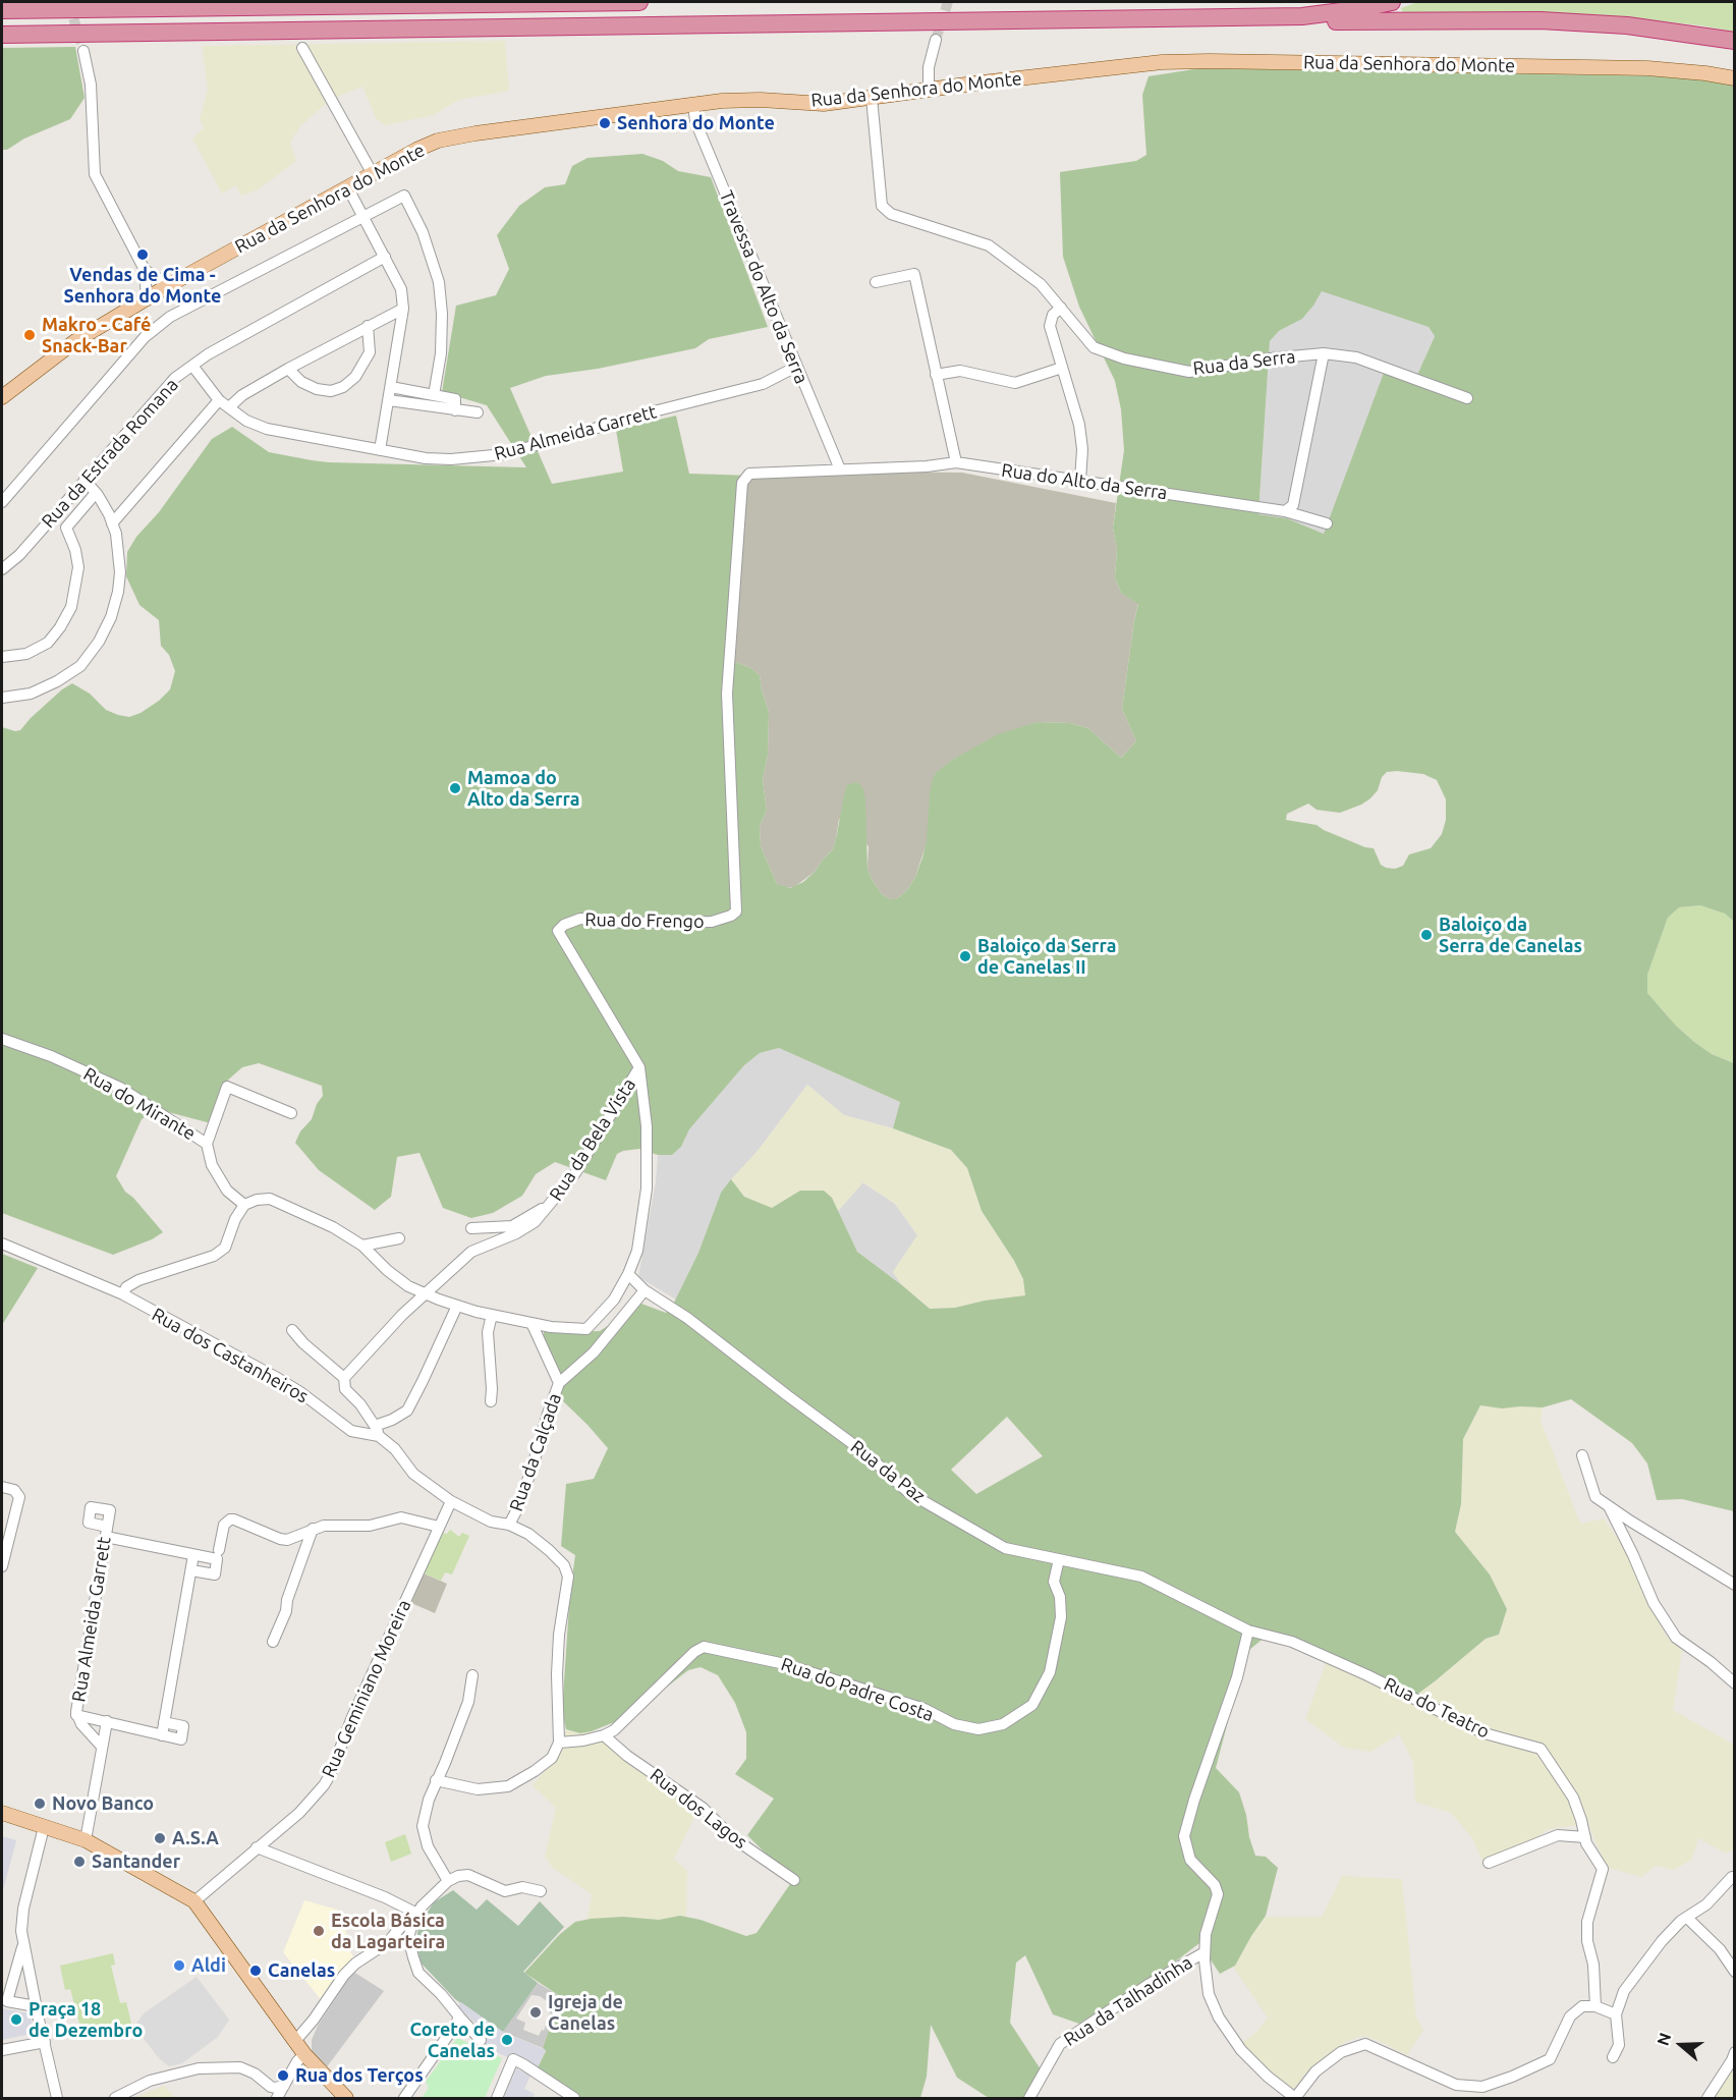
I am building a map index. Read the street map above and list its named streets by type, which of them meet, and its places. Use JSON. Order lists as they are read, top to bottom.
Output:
{
  "streets": {
    "main road": ["Rua da Senhora do Monte"],
    "street": [
      "Travessa do Alto da Serra",
      "Rua da Serra",
      "Rua Almeida Garrett",
      "Rua da Estrada Romana",
      "Rua do Alto da Serra",
      "Rua do Frengo",
      "Rua do Mirante",
      "Rua da Bela Vista",
      "Rua dos Castanheiros",
      "Rua da Calçada",
      "Rua da Paz",
      "Rua Geminiano Moreira",
      "Rua do Padre Costa",
      "Rua do Teatro",
      "Rua dos Lagos",
      "Rua da Talhadinha"
    ]
  },
  "crossings": [
    ["Rua da Senhora do Monte", "Travessa do Alto da Serra"],
    ["Rua da Senhora do Monte", "Rua da Serra"],
    ["Travessa do Alto da Serra", "Rua Almeida Garrett"],
    ["Travessa do Alto da Serra", "Rua do Alto da Serra"],
    ["Travessa do Alto da Serra", "Rua do Frengo"],
    ["Rua Almeida Garrett", "Rua da Estrada Romana"],
    ["Rua do Alto da Serra", "Rua do Frengo"],
    ["Rua do Frengo", "Rua do Mirante"],
    ["Rua do Frengo", "Rua da Bela Vista"],
    ["Rua do Frengo", "Rua da Calçada"],
    ["Rua do Frengo", "Rua da Paz"],
    ["Rua da Calçada", "Rua Geminiano Moreira"],
    ["Rua da Paz", "Rua do Padre Costa"],
    ["Rua da Paz", "Rua do Teatro"],
    ["Rua da Paz", "Rua da Talhadinha"],
    ["Rua do Padre Costa", "Rua dos Lagos"],
    ["Rua do Teatro", "Rua da Talhadinha"]
  ],
  "places": [
    "Senhora do Monte",
    "Vendas de Cima - Senhora do Monte",
    "Makro - Café Snack-Bar",
    "Mamoa do Alto da Serra",
    "Baloiço da Serra de Canelas",
    "Baloiço da Serra de Canelas II",
    "Novo Banco",
    "A.S.A",
    "Santander",
    "Escola Básica da Lagarteira",
    "Aldi",
    "Canelas",
    "Igreja de Canelas",
    "Praça 18 de Dezembro",
    "Coreto de Canelas",
    "Rua dos Terços"
  ],
  "north": "left"
}
